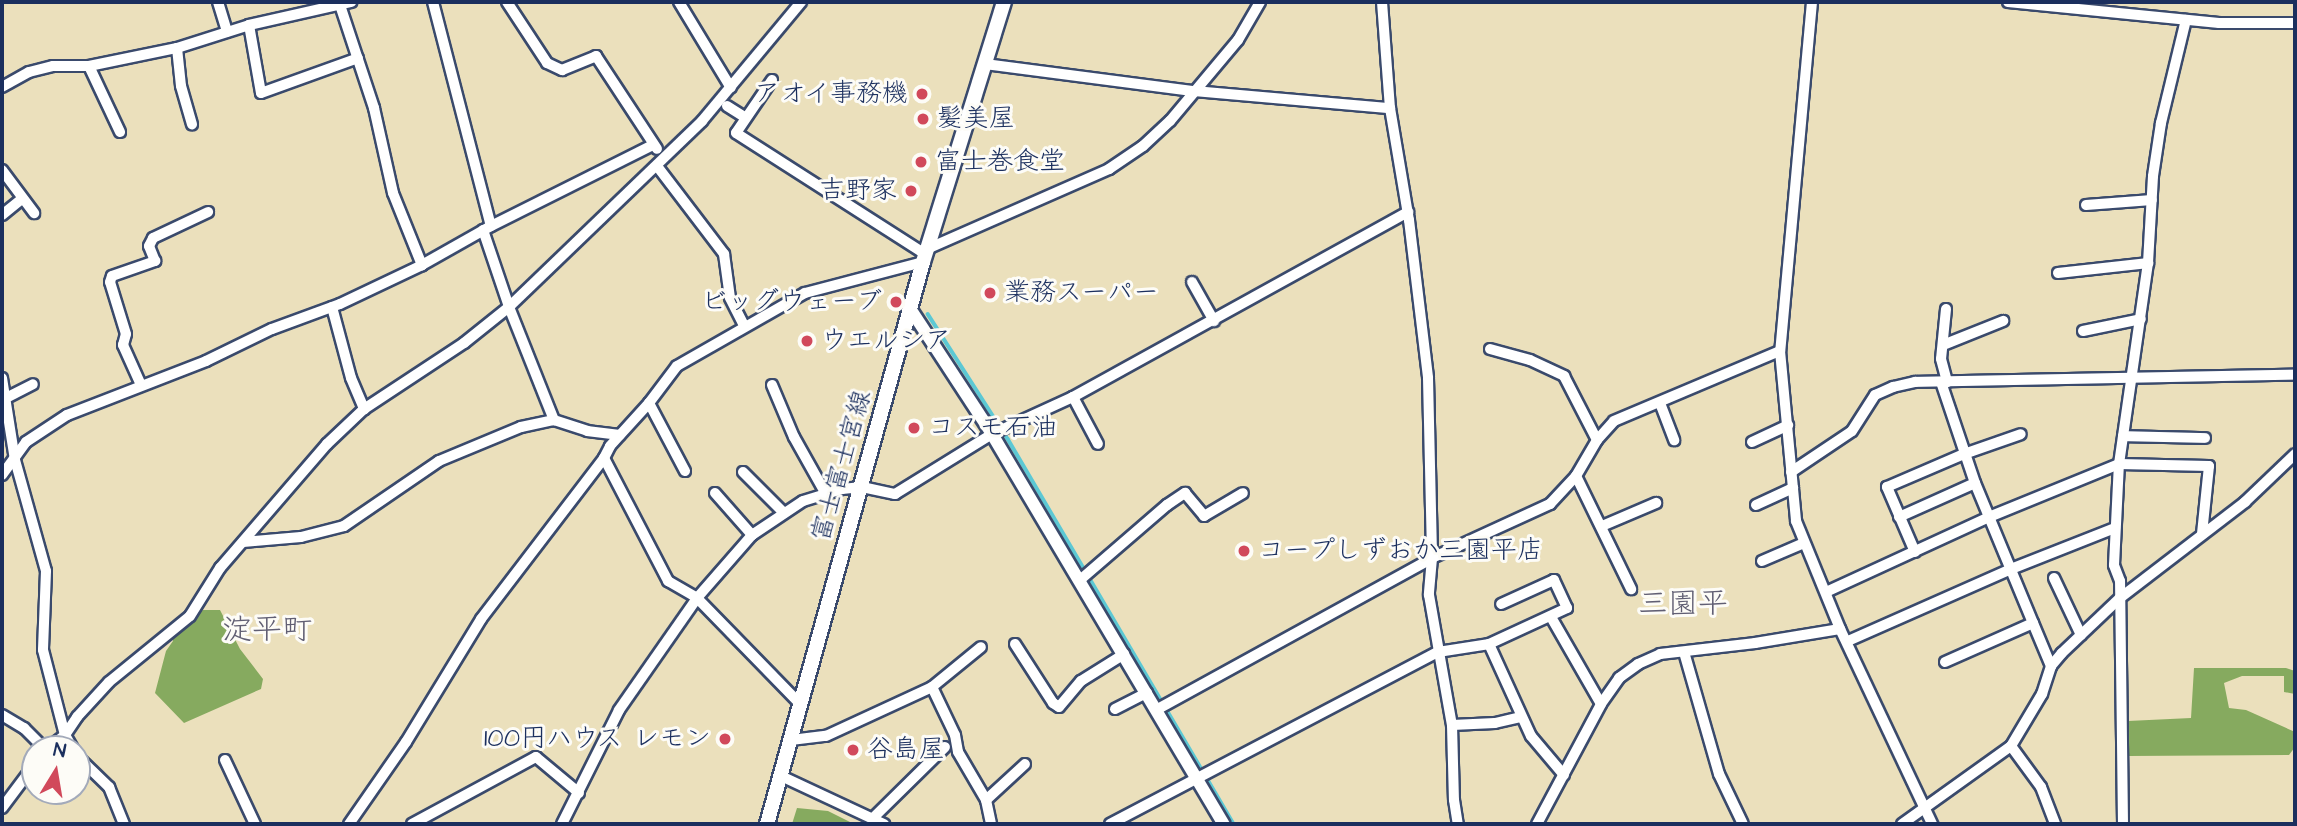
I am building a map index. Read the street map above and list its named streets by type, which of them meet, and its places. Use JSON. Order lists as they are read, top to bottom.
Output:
{
  "streets": {
    "main road": ["富士富士宮線"]
  },
  "districts": ["三園平", "淀平町"],
  "places": [
    "アオイ事務機",
    "髪美屋",
    "富士巻食堂",
    "吉野家",
    "業務スーパー",
    "ビッグウェーブ",
    "ウエルシア",
    "コスモ石油",
    "コープしずおか三園平店",
    "100円ハウス レモン",
    "谷島屋"
  ],
  "north": "top"
}
